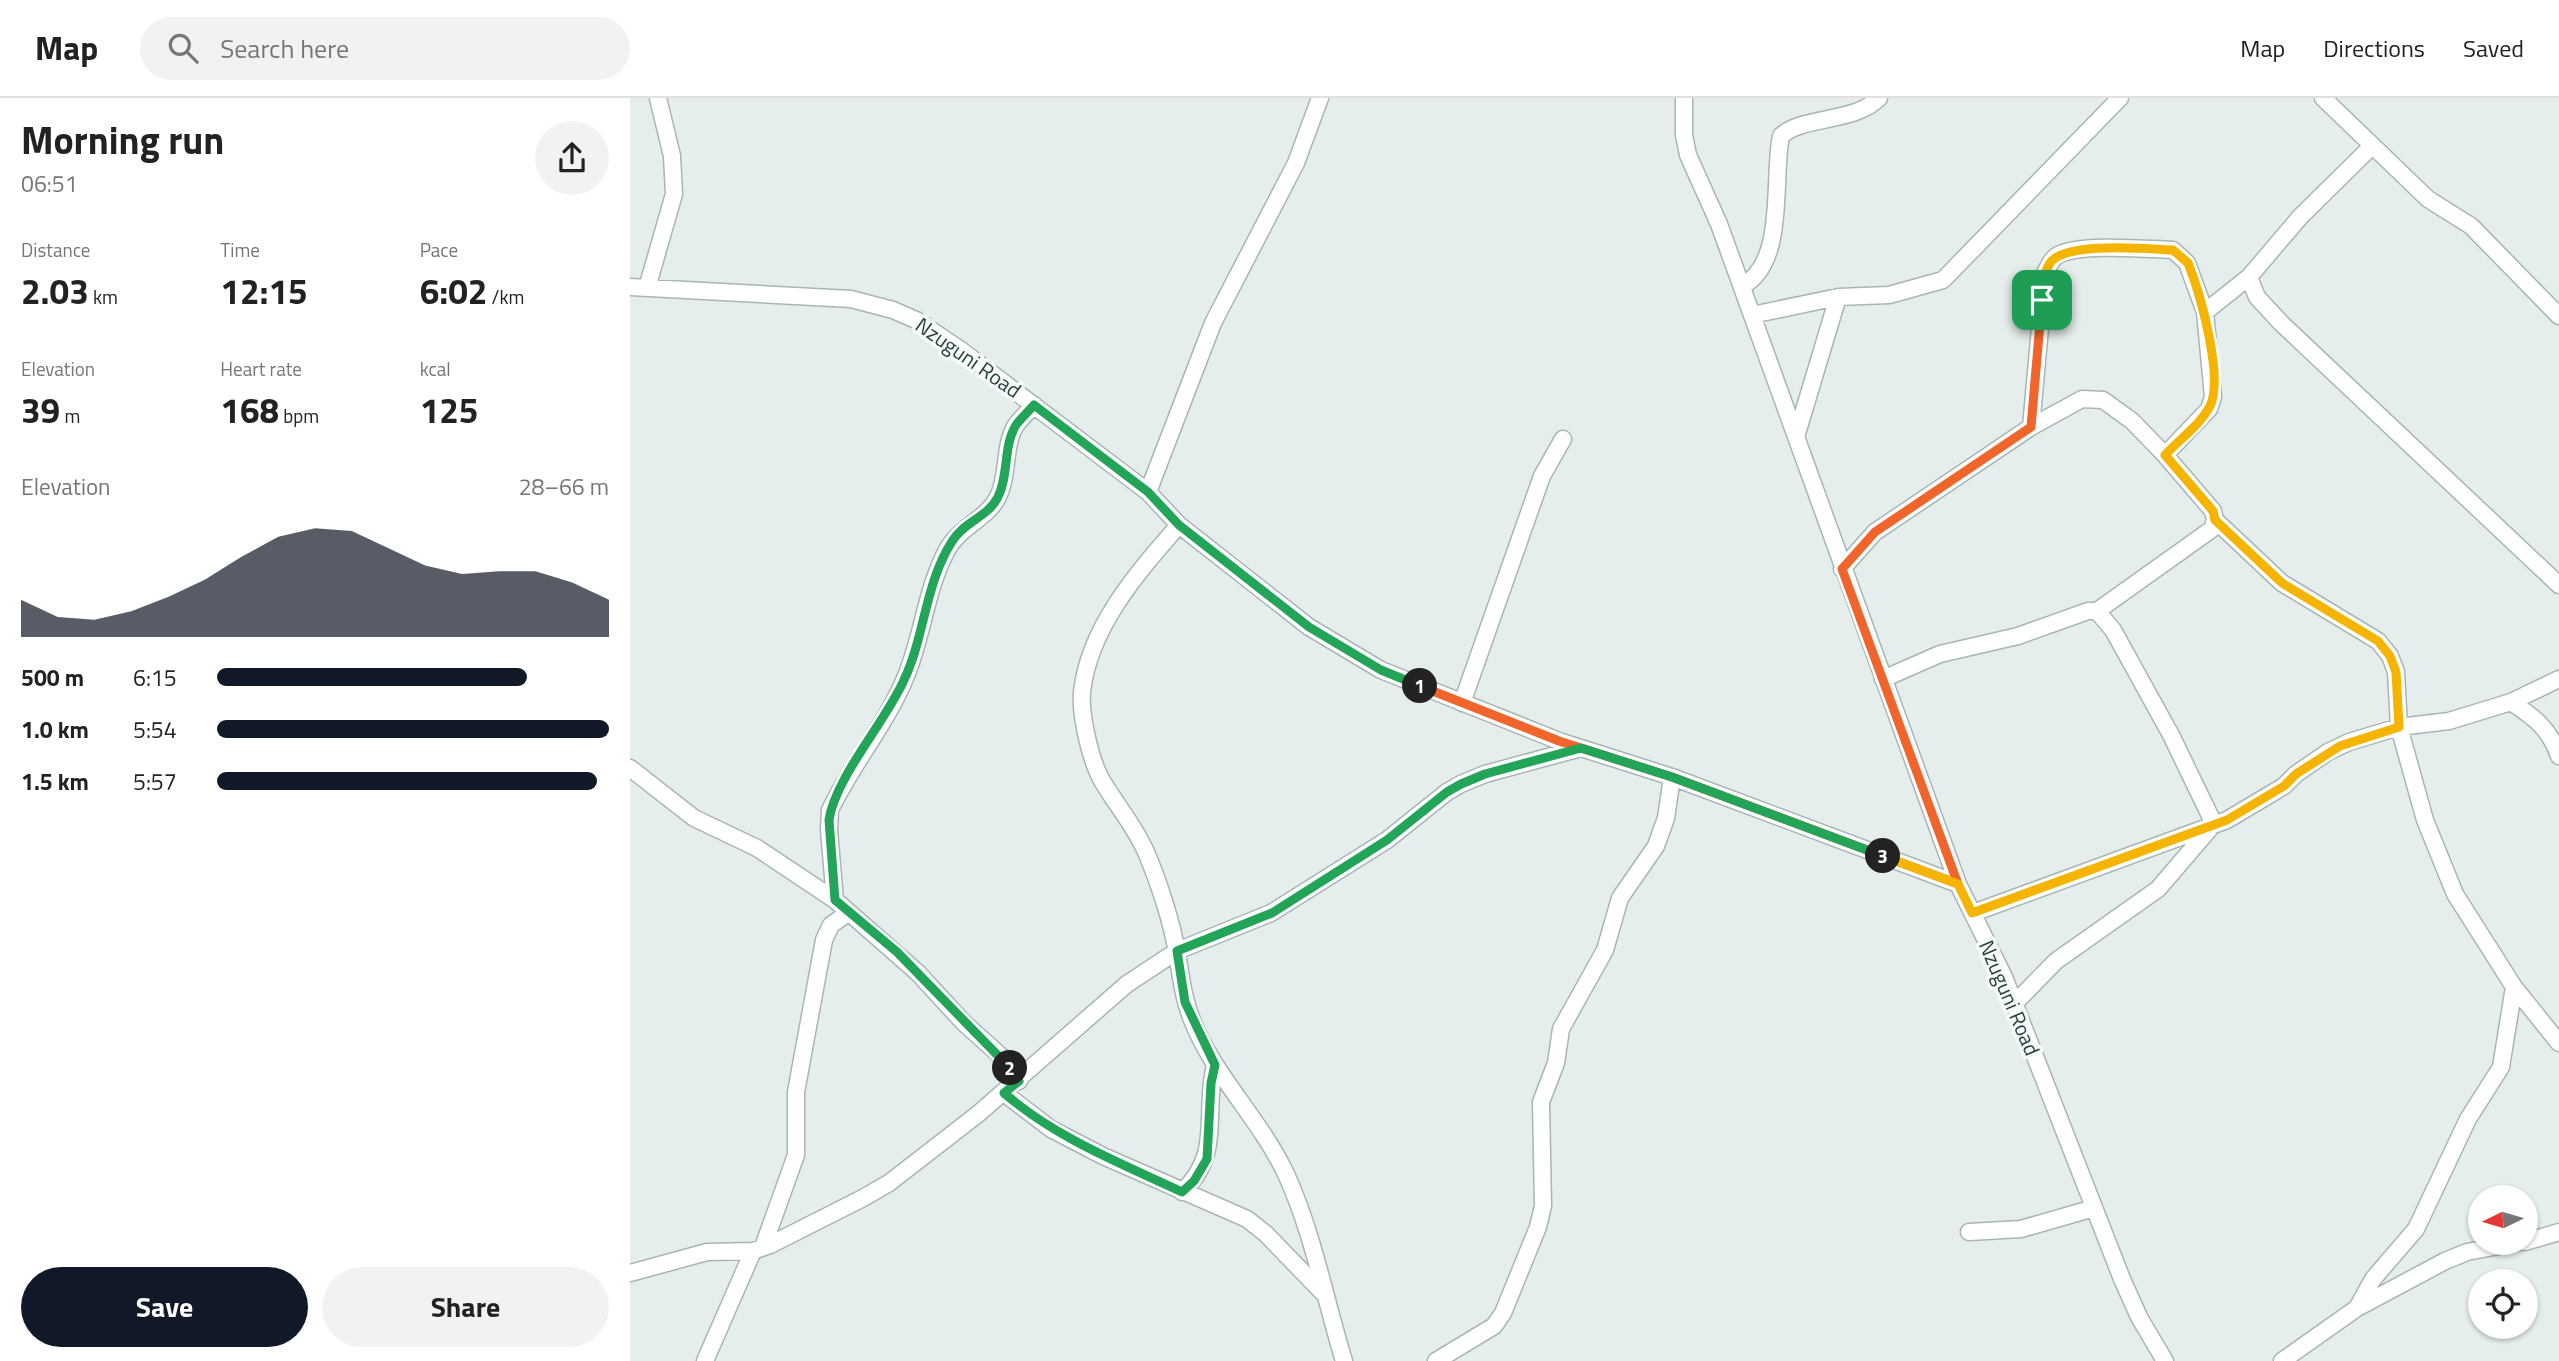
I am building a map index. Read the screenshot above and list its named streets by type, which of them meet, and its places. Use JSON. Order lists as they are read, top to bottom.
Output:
{
  "streets": {
    "street": ["Nzuguni Road"]
  },
  "north": "left",
  "page": {
    "header": "Map",
    "search": "Search here",
    "nav": ["Map", "Directions", "Saved"],
    "heading": ["Morning run", "06:51"],
    "stats": [
      ["Distance", "2.03 km"],
      ["Time", "12:15"],
      ["Pace", "6:02 /km"],
      ["Elevation", "39 m"],
      ["Heart rate", "168 bpm"],
      ["kcal", "125"]
    ],
    "chart": ["Elevation", "28–66 m"],
    "list": [
      {
        "name": "500 m",
        "note": "6:15"
      },
      {
        "name": "1.0 km",
        "note": "5:54"
      },
      {
        "name": "1.5 km",
        "note": "5:57"
      }
    ],
    "pins": ["1", "3", "2"],
    "buttons": ["Save", "Share"]
  }
}
